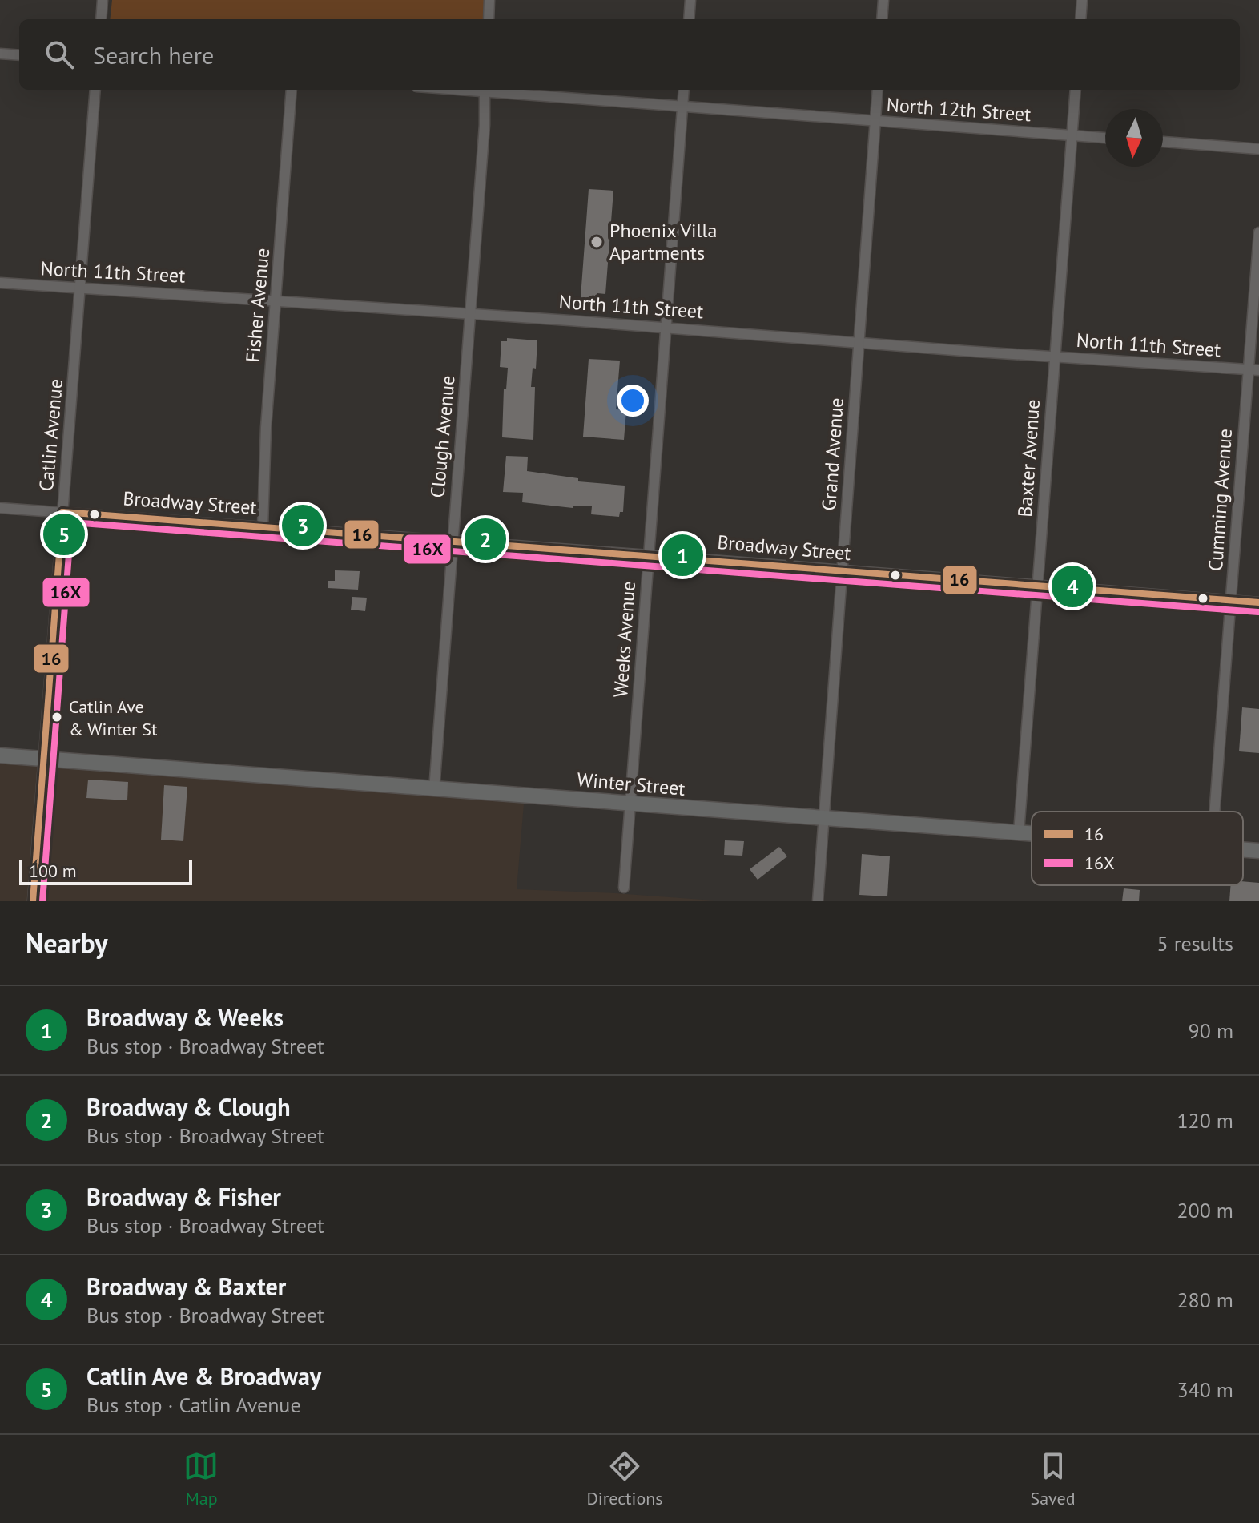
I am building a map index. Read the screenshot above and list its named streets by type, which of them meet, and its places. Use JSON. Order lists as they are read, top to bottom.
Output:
{
  "streets": {
    "street": [
      "North 12th Street",
      "North 11th Street",
      "Fisher Avenue",
      "Catlin Avenue",
      "Clough Avenue",
      "Grand Avenue",
      "Baxter Avenue",
      "Cumming Avenue",
      "Broadway Street",
      "Weeks Avenue",
      "Winter Street"
    ]
  },
  "crossings": [
    ["North 12th Street", "Grand Avenue"],
    ["North 12th Street", "Baxter Avenue"],
    ["North 12th Street", "Weeks Avenue"],
    ["North 11th Street", "Fisher Avenue"],
    ["North 11th Street", "Catlin Avenue"],
    ["North 11th Street", "Clough Avenue"],
    ["North 11th Street", "Grand Avenue"],
    ["North 11th Street", "Baxter Avenue"],
    ["North 11th Street", "Cumming Avenue"],
    ["North 11th Street", "Weeks Avenue"],
    ["Fisher Avenue", "Broadway Street"],
    ["Catlin Avenue", "Broadway Street"],
    ["Catlin Avenue", "Winter Street"],
    ["Clough Avenue", "Broadway Street"],
    ["Clough Avenue", "Winter Street"],
    ["Grand Avenue", "Broadway Street"],
    ["Grand Avenue", "Winter Street"],
    ["Baxter Avenue", "Broadway Street"],
    ["Baxter Avenue", "Winter Street"],
    ["Cumming Avenue", "Broadway Street"],
    ["Broadway Street", "Weeks Avenue"],
    ["Weeks Avenue", "Winter Street"]
  ],
  "places": ["Phoenix Villa Apartments", "Catlin Ave & Winter St"],
  "lines": ["transit line 16", "transit line 16X"],
  "legend": ["16", "16X"],
  "scale_bar": "100 m",
  "north": "bottom",
  "page": {
    "search": "Search here",
    "pins": [
      "3",
      "5",
      "2",
      "1",
      "4"
    ],
    "scale": "100 m",
    "heading": ["Nearby", "5 results"],
    "list": [
      {
        "mark": "1",
        "name": "Broadway & Weeks",
        "note": "Bus stop · Broadway Street",
        "value": "90 m"
      },
      {
        "mark": "2",
        "name": "Broadway & Clough",
        "note": "Bus stop · Broadway Street",
        "value": "120 m"
      },
      {
        "mark": "3",
        "name": "Broadway & Fisher",
        "note": "Bus stop · Broadway Street",
        "value": "200 m"
      },
      {
        "mark": "4",
        "name": "Broadway & Baxter",
        "note": "Bus stop · Broadway Street",
        "value": "280 m"
      },
      {
        "mark": "5",
        "name": "Catlin Ave & Broadway",
        "note": "Bus stop · Catlin Avenue",
        "value": "340 m"
      }
    ],
    "nav": ["Map", "Directions", "Saved"]
  }
}
